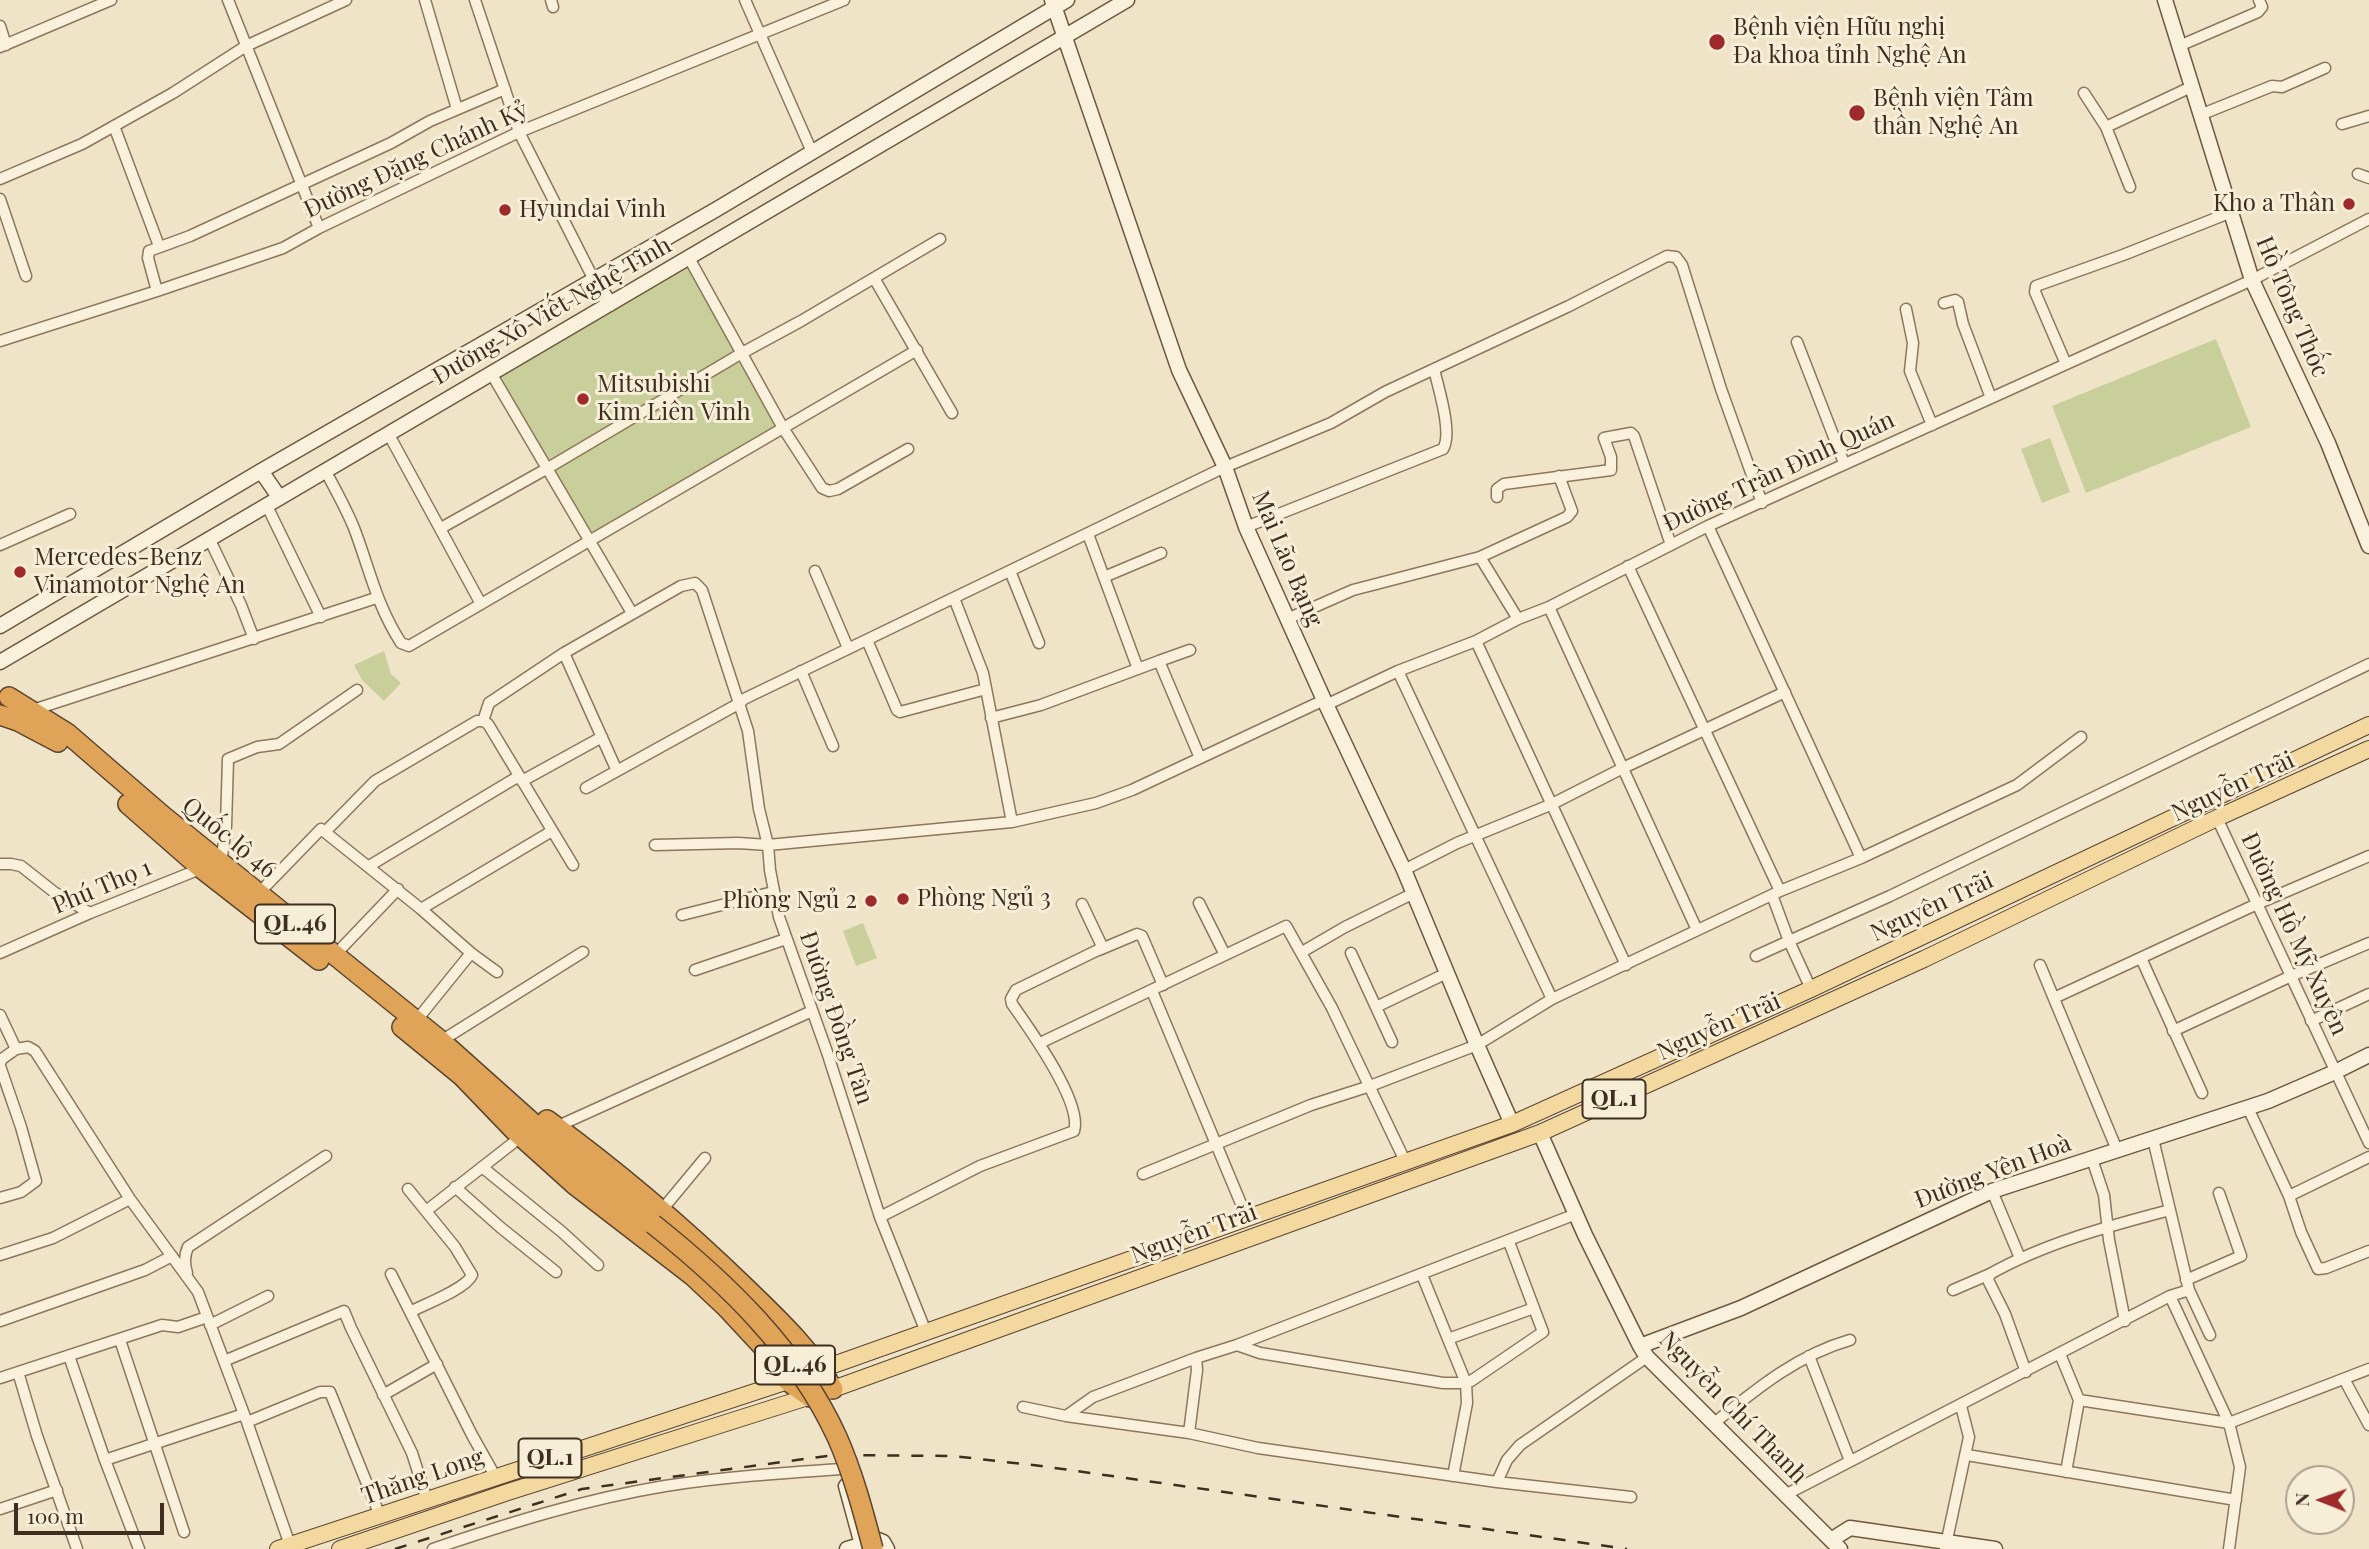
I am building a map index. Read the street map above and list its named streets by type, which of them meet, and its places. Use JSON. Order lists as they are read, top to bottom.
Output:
{
  "streets": {
    "highway": ["Quốc lộ 46", "QL.46"],
    "main road": [
      "Nguyễn Trãi",
      "Nguyên Trãi",
      "QL.1",
      "Thăng Long"
    ],
    "street": [
      "Đường Đặng Chánh Kỷ",
      "Hồ Tông Thốc",
      "Đường Xô Viết Nghệ Tĩnh",
      "Đường Trần Đình Quán",
      "Mai Lão Bạng",
      "Phú Thọ 1",
      "Đường Hồ Mỹ Xuyên",
      "Đường Đồng Tân",
      "Đường Yên Hoà",
      "Nguyễn Chí Thanh"
    ]
  },
  "crossings": [
    ["Hồ Tông Thốc", "Đường Trần Đình Quán"],
    ["Đường Xô Viết Nghệ Tĩnh", "Mai Lão Bạng"],
    ["Đường Trần Đình Quán", "Mai Lão Bạng"],
    ["Đường Trần Đình Quán", "Đường Đồng Tân"],
    ["Mai Lão Bạng", "Nguyễn Trãi"],
    ["Mai Lão Bạng", "Nguyên Trãi"],
    ["Nguyễn Trãi", "Nguyên Trãi"],
    ["Nguyễn Trãi", "Đường Hồ Mỹ Xuyên"],
    ["Nguyễn Trãi", "Đường Đồng Tân"],
    ["Nguyễn Trãi", "Nguyễn Chí Thanh"],
    ["Nguyễn Trãi", "Thăng Long"],
    ["Quốc lộ 46", "Phú Thọ 1"],
    ["Quốc lộ 46", "QL.46"],
    ["Đường Hồ Mỹ Xuyên", "Đường Yên Hoà"],
    ["Đường Yên Hoà", "Nguyễn Chí Thanh"]
  ],
  "places": [
    "Bệnh viện Hữu nghị Đa khoa tỉnh Nghệ An",
    "Bệnh viện Tâm thần Nghệ An",
    "Kho a Thân",
    "Hyundai Vinh",
    "Mitsubishi Kim Liên Vinh",
    "Mercedes-Benz Vinamotor Nghệ An",
    "Phòng Ngủ 3",
    "Phòng Ngủ 2"
  ],
  "scale_bar": "100 m",
  "north": "left"
}
